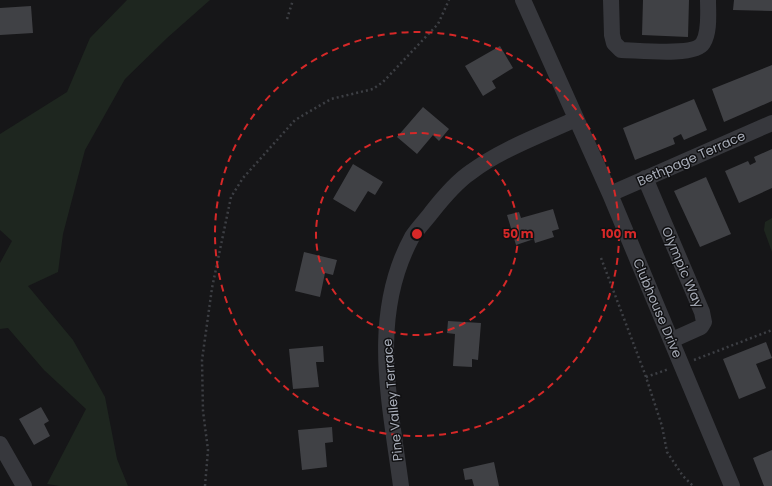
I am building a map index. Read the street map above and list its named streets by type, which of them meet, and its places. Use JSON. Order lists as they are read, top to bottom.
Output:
{
  "streets": {
    "street": [
      "Bethpage Terrace",
      "Olympic Way",
      "Clubhouse Drive",
      "Pine Valley Terrace"
    ]
  },
  "crossings": [
    ["Bethpage Terrace", "Olympic Way"],
    ["Bethpage Terrace", "Clubhouse Drive"],
    ["Olympic Way", "Clubhouse Drive"],
    ["Clubhouse Drive", "Pine Valley Terrace"]
  ],
  "rings": ["50 m", "100 m"]
}
